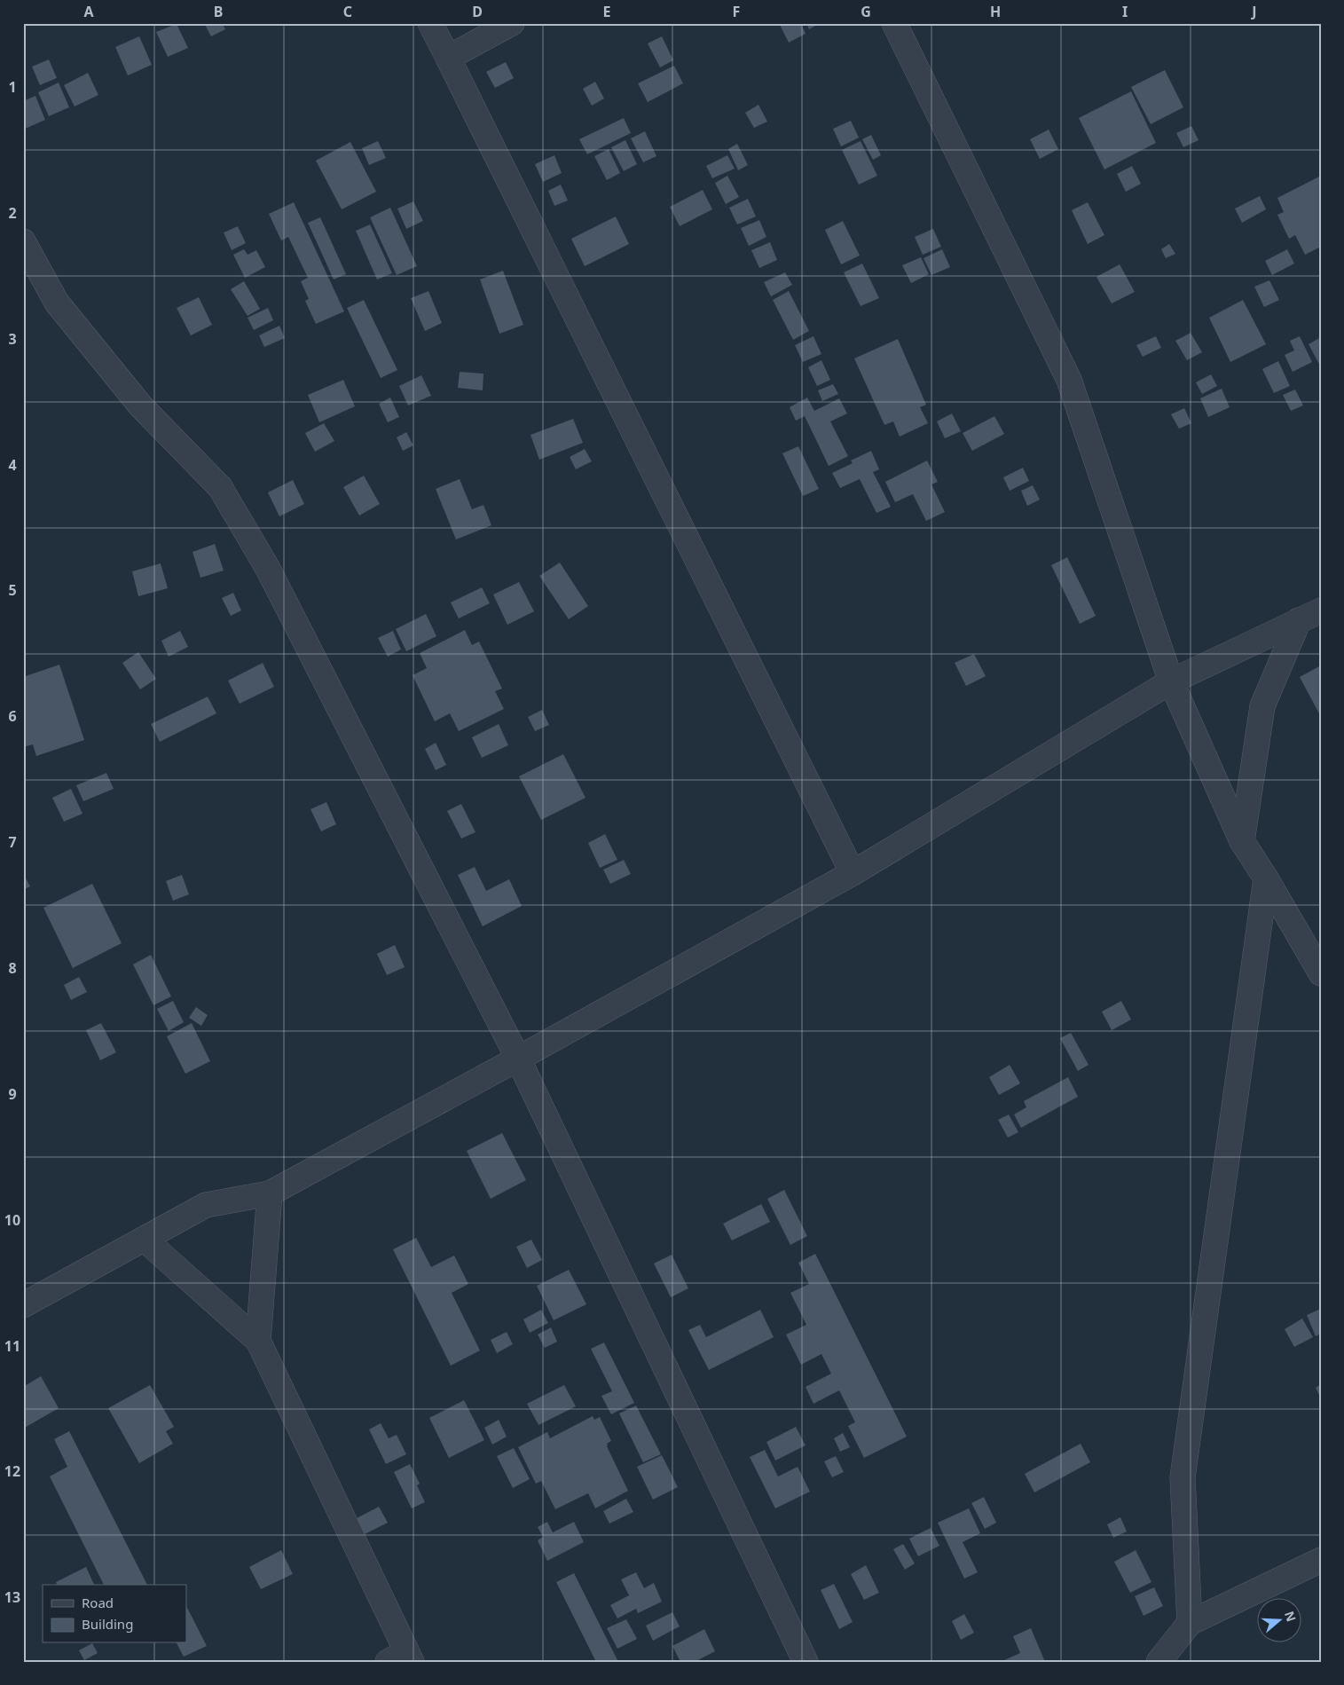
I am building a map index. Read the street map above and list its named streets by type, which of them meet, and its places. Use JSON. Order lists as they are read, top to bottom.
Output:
{
  "legend": ["Road", "Building"],
  "north": "right",
  "grid": {
    "columns": [
      "A",
      "B",
      "C",
      "D",
      "E",
      "F",
      "G",
      "H",
      "I",
      "J"
    ],
    "rows": [
      "1",
      "2",
      "3",
      "4",
      "5",
      "6",
      "7",
      "8",
      "9",
      "10",
      "11",
      "12",
      "13"
    ]
  }
}
